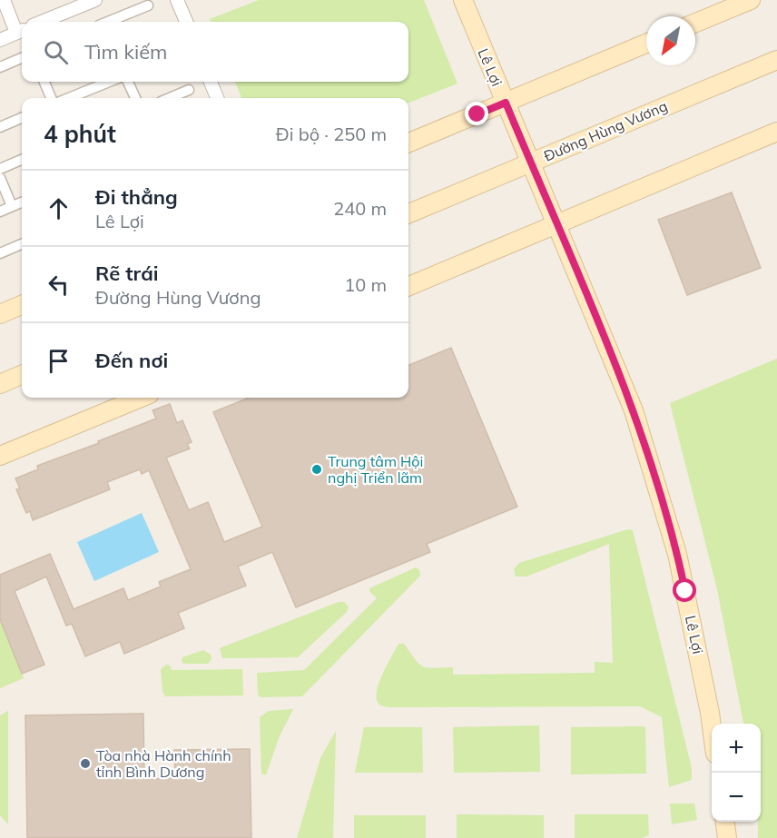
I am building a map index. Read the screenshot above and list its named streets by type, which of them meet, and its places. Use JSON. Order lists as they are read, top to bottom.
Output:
{
  "streets": {
    "main road": ["Lê Lợi", "Đường Hùng Vương"]
  },
  "crossings": [
    ["Lê Lợi", "Đường Hùng Vương"]
  ],
  "places": ["Trung tâm Hội nghị Triển lãm", "Tòa nhà Hành chính tỉnh Bình Dương"],
  "north": "bottom left",
  "page": {
    "search": "Tìm kiếm",
    "heading": ["4 phút", "Đi bộ · 250 m"],
    "list": [
      ["Đi thẳng", "Lê Lợi", "240 m"],
      ["Rẽ trái", "Đường Hùng Vương", "10 m"],
      "Đến nơi"
    ],
    "map_buttons": ["+", "−"]
  }
}
